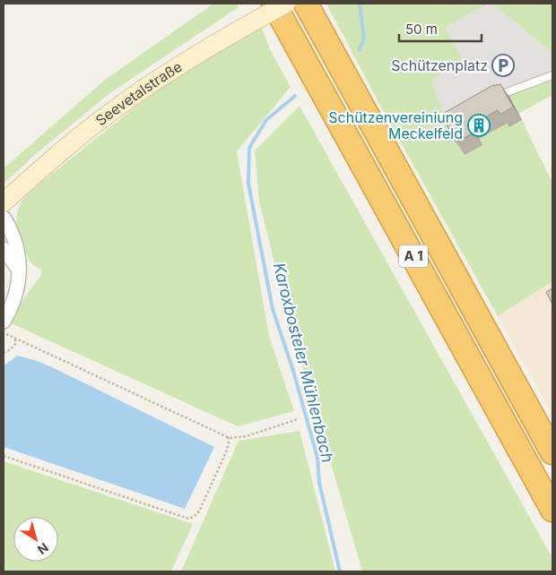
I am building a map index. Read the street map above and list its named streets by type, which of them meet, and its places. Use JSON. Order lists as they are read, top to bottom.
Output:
{
  "streets": {
    "highway": ["A 1"],
    "main road": ["Seevetalstraße"]
  },
  "water": ["Karoxbosteler Mühlenbach"],
  "places": {
    "parking": ["Schützenplatz"],
    "building": ["Schützenvereiniung Meckelfeld"]
  },
  "scale_bar": "50 m",
  "north": "bottom right"
}
